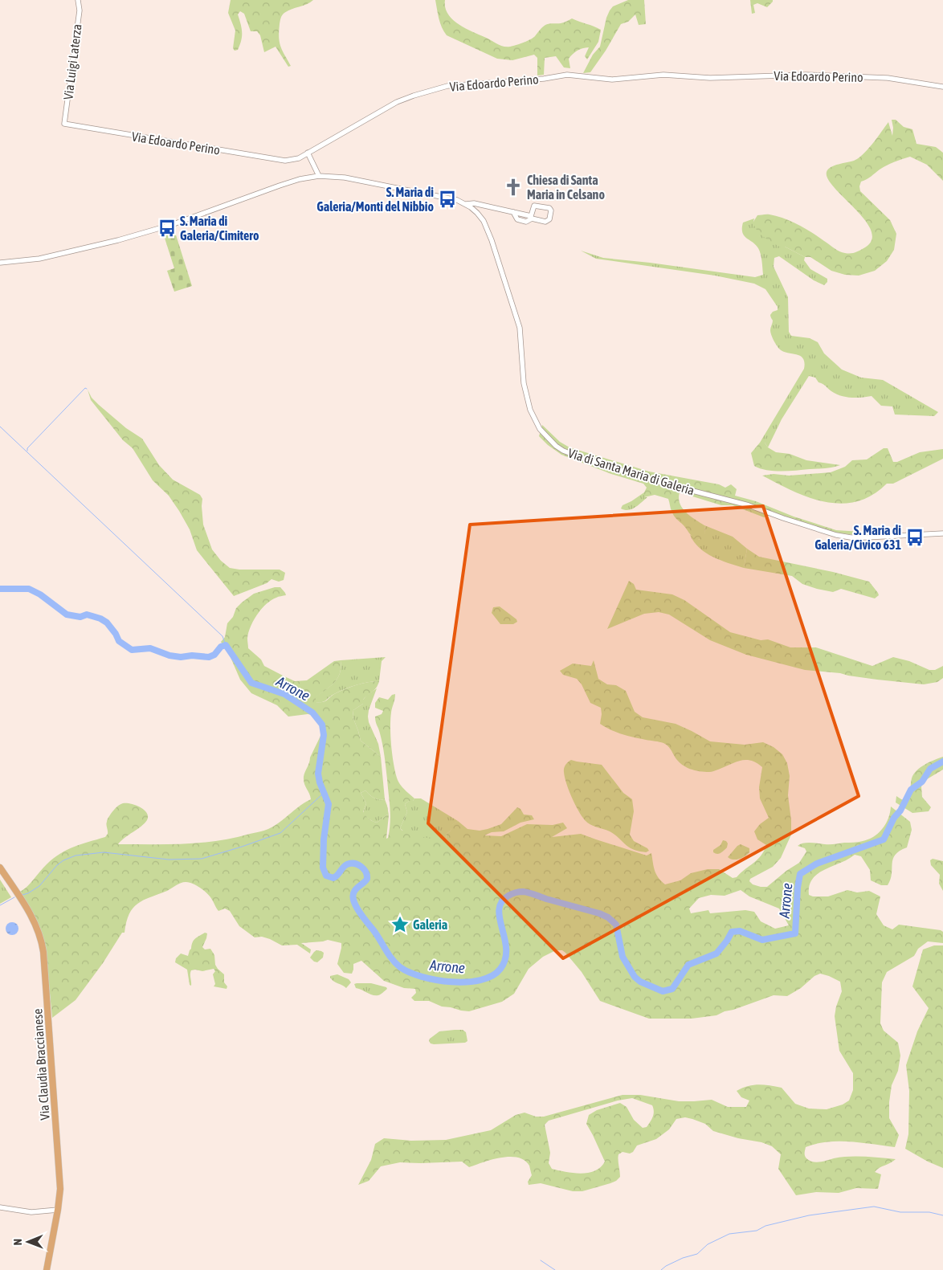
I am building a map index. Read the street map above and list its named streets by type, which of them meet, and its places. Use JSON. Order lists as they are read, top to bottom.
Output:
{
  "streets": {
    "main road": ["Via Claudia Braccianese"],
    "street": ["Via Luigi Laterza", "Via Edoardo Perino", "Via di Santa Maria di Galeria"]
  },
  "crossings": [
    ["Via Luigi Laterza", "Via Edoardo Perino"]
  ],
  "water": ["Arrone"],
  "places": {
    "church": ["Chiesa di Santa Maria in Celsano"],
    "bus stop": ["S. Maria di Galeria/Monti del Nibbio", "S. Maria di Galeria/Cimitero", "S. Maria di Galeria/Civico 631"],
    "place": ["Galeria"]
  },
  "north": "left"
}
